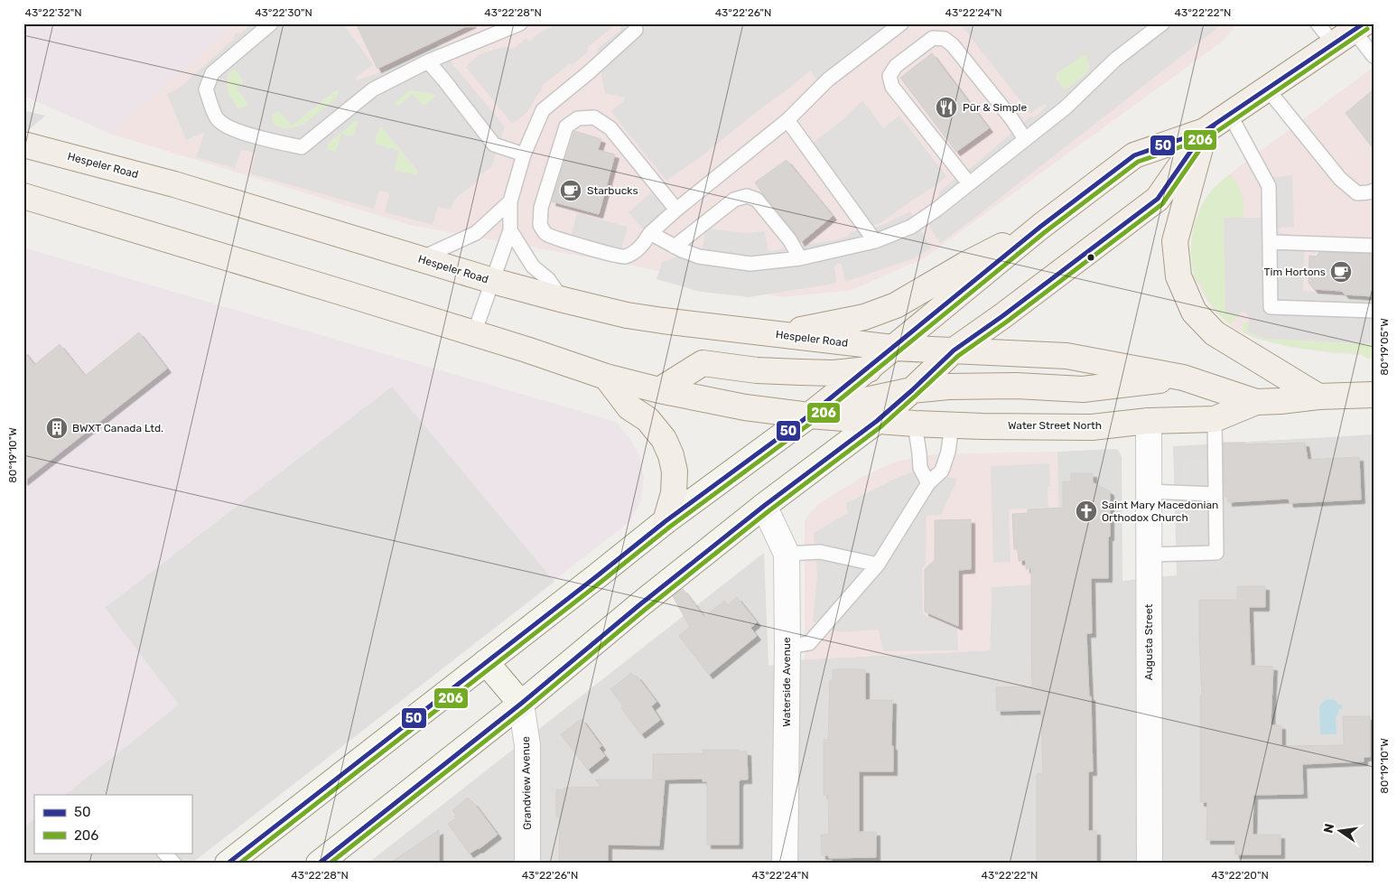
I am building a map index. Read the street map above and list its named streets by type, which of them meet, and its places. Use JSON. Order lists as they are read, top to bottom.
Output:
{
  "streets": {
    "main road": ["Hespeler Road", "Water Street North"],
    "street": ["Augusta Street", "Waterside Avenue", "Grandview Avenue"]
  },
  "crossings": [
    ["Hespeler Road", "Water Street North"],
    ["Water Street North", "Augusta Street"]
  ],
  "places": {
    "restaurant": ["Pür & Simple"],
    "cafe": ["Starbucks", "Tim Hortons"],
    "building": ["BWXT Canada Ltd."],
    "church": ["Saint Mary Macedonian Orthodox Church"]
  },
  "lines": ["transit line 50", "transit line 206"],
  "legend": ["50", "206"],
  "north": "left",
  "coordinates": [
    "43°22'32\"N",
    "43°22'30\"N",
    "43°22'28\"N",
    "43°22'26\"N",
    "43°22'24\"N",
    "43°22'22\"N",
    "80°19'05\"W",
    "80°19'10\"W",
    "43°22'20\"N"
  ]
}
